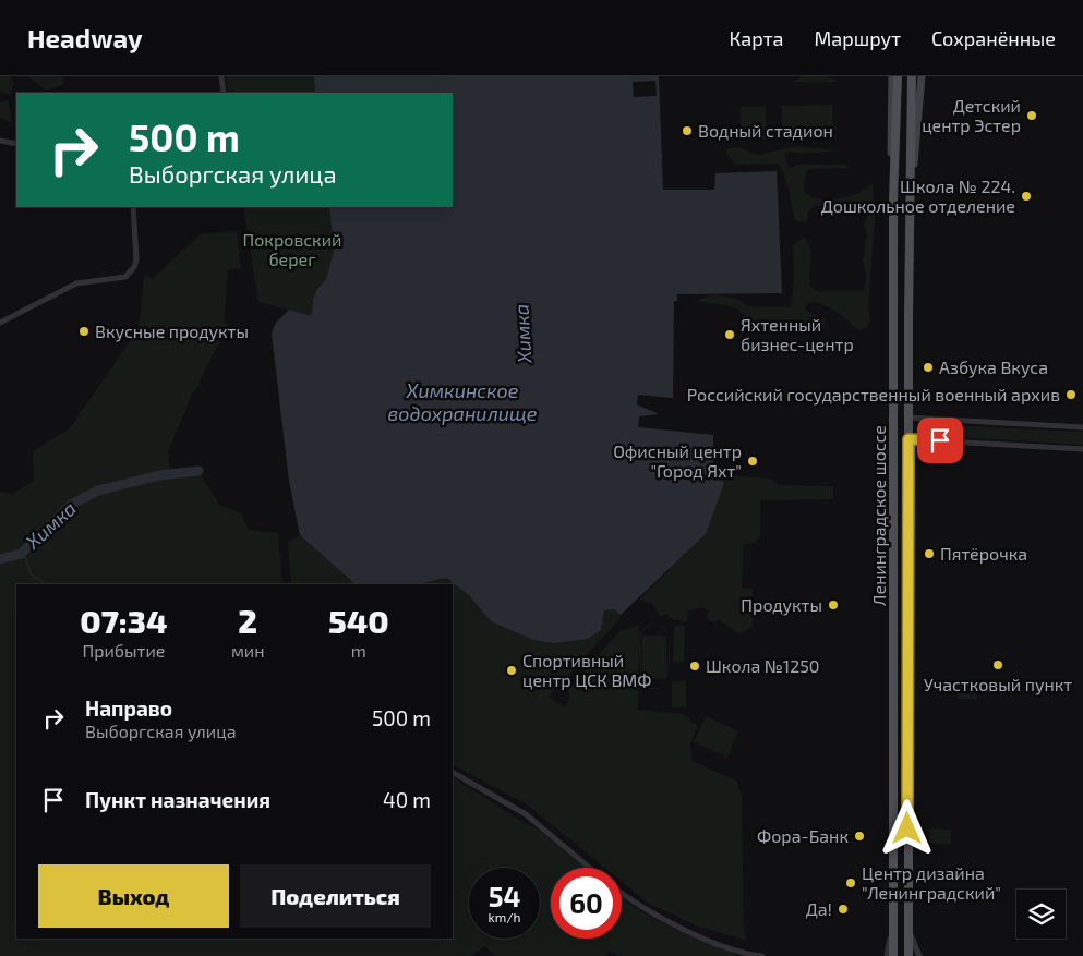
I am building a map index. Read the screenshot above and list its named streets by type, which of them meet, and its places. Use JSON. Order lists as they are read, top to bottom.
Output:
{
  "streets": {
    "main road": ["Ленинградское шоссе"]
  },
  "water": ["Химка", "Химкинское водохранилище"],
  "parks": ["Покровский берег"],
  "places": [
    "Детский центр Эстер",
    "Водный стадион",
    "Школа № 224. Дошкольное отделение",
    "Вкусные продукты",
    "Яхтенный бизнес-центр",
    "Азбука Вкуса",
    "Российский государственный военный архив",
    "Офисный центр \"Город Яхт\"",
    "Пятёрочка",
    "Продукты",
    "Участковый пункт",
    "Школа №1250",
    "Спортивный центр ЦСК ВМФ",
    "Фора-Банк",
    "Центр дизайна \"Ленинградский\"",
    "Да!"
  ],
  "page": {
    "header": "Headway",
    "nav": ["Карта", "Маршрут", "Сохранённые"],
    "turn": ["500 m", "Выборгская улица"],
    "eta": [
      "07:34",
      "Прибытие",
      "2",
      "мин",
      "540",
      "m"
    ],
    "list": [
      {
        "name": "Направо",
        "note": "Выборгская улица",
        "value": "500 m"
      },
      {
        "name": "Пункт назначения",
        "value": "40 m"
      }
    ],
    "buttons": ["Выход", "Поделиться"],
    "speed": "54 km/h",
    "limit": "60"
  }
}
